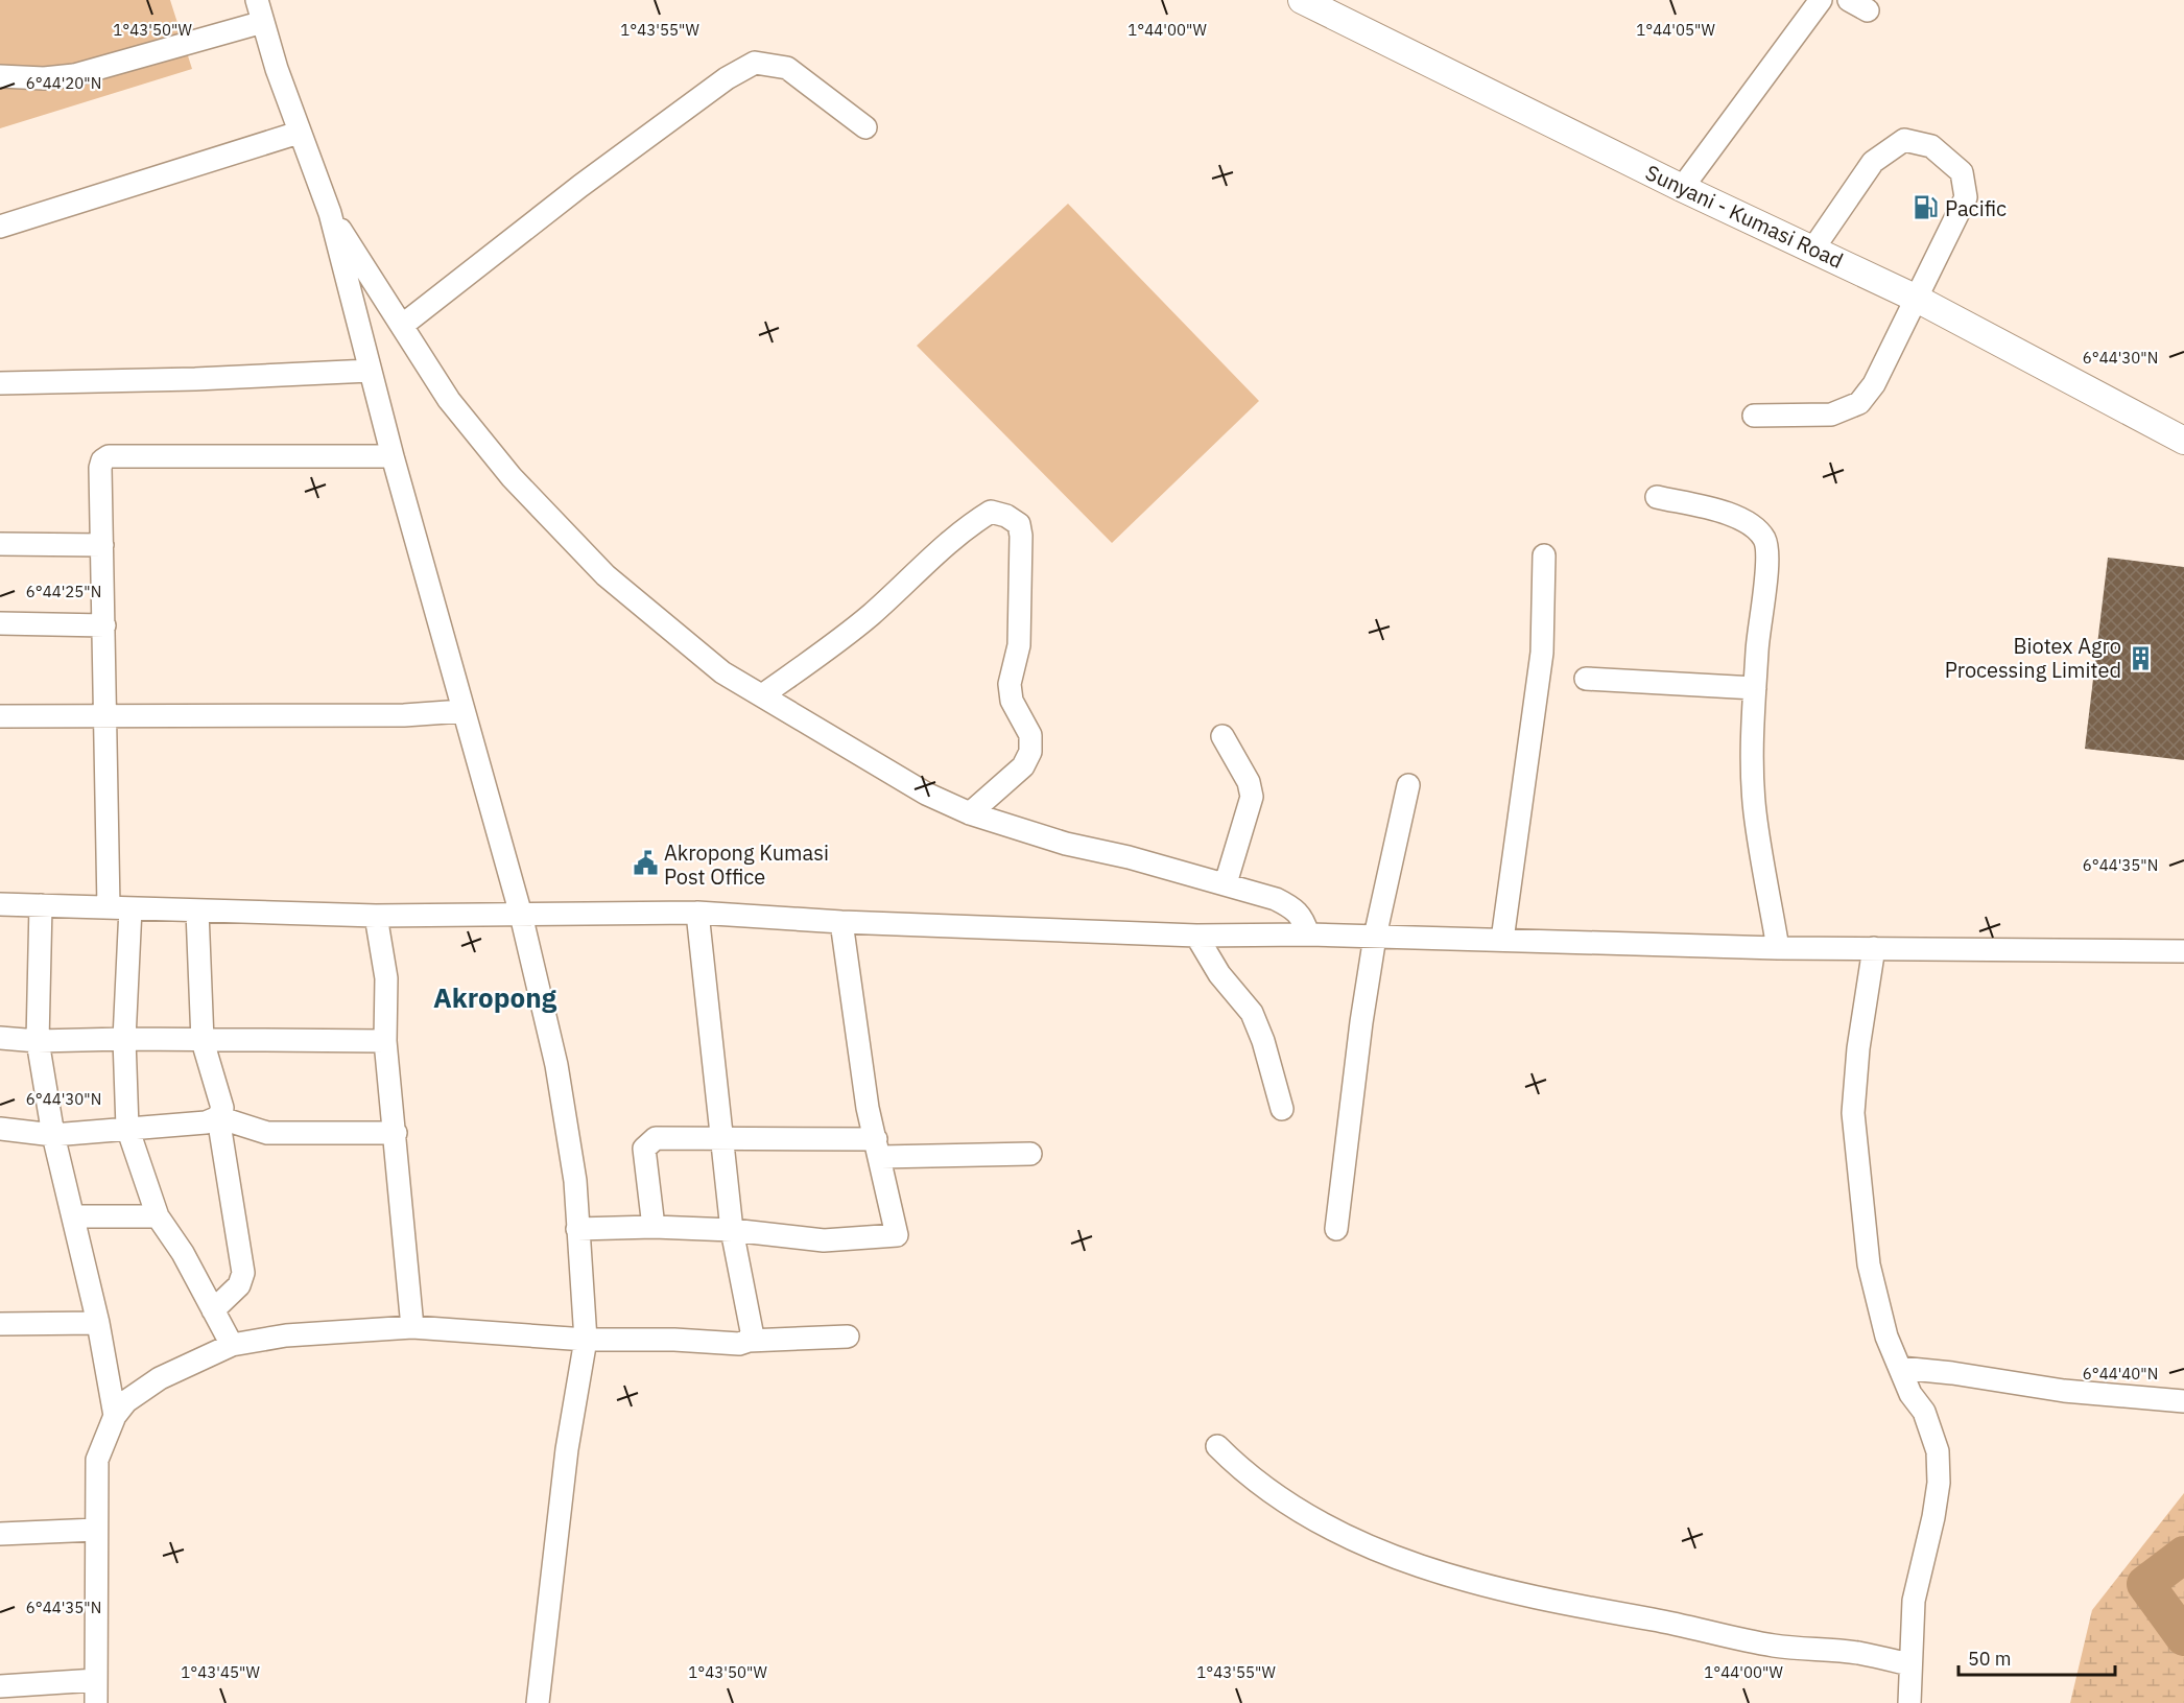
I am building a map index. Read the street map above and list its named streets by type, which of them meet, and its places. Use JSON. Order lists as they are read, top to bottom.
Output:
{
  "streets": {
    "main road": ["Sunyani - Kumasi Road"]
  },
  "districts": ["Akropong"],
  "places": {
    "fuel station": ["Pacific"],
    "building": ["Biotex Agro Processing Limited"],
    "public building": ["Akropong Kumasi Post Office"]
  },
  "scale_bar": "50 m",
  "coordinates": [
    "1°43'50\"W",
    "1°43'55\"W",
    "1°44'00\"W",
    "1°44'05\"W",
    "6°44'20\"N",
    "6°44'30\"N",
    "6°44'25\"N",
    "6°44'35\"N",
    "6°44'40\"N",
    "1°43'45\"W"
  ]
}
